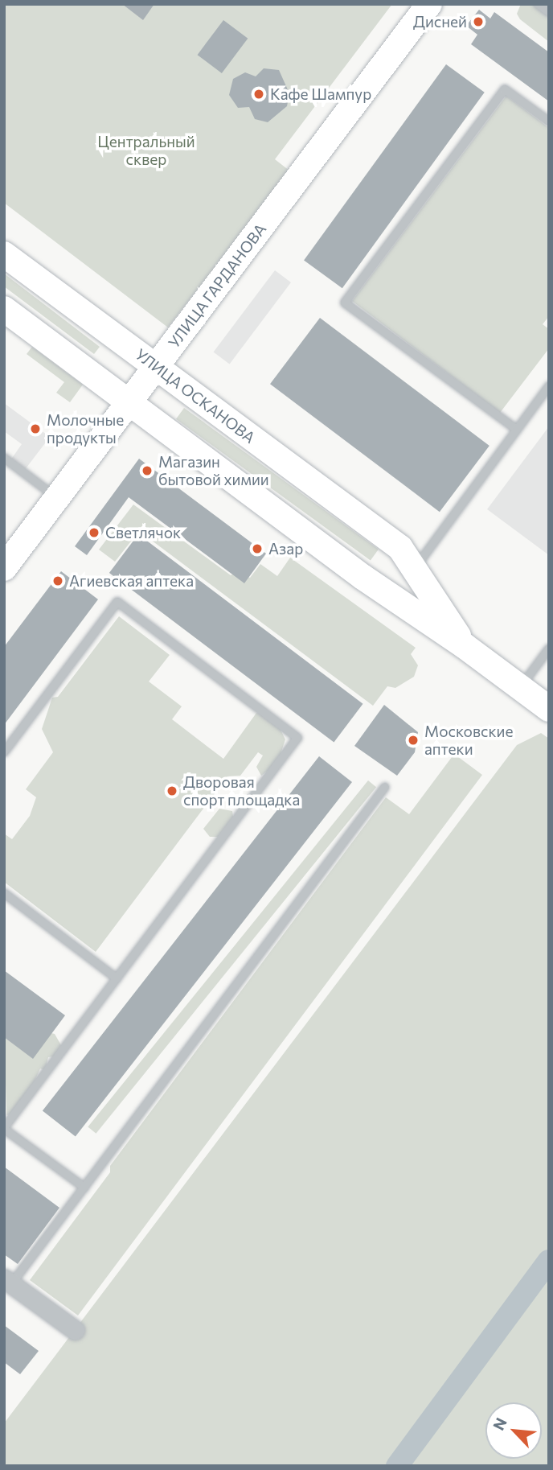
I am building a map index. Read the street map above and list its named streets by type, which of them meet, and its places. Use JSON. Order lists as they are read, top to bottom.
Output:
{
  "streets": {
    "street": ["УЛИЦА ГАРДАНОВА", "УЛИЦА ОСКАНОВА"]
  },
  "crossings": [
    ["УЛИЦА ГАРДАНОВА", "УЛИЦА ОСКАНОВА"]
  ],
  "parks": ["Центральный сквер"],
  "places": [
    "Дисней",
    "Кафе Шампур",
    "Молочные продукты",
    "Магазин бытовой химии",
    "Светлячок",
    "Азар",
    "Агиевская аптека",
    "Московские аптеки",
    "Дворовая спорт площадка"
  ],
  "north": "top left"
}
